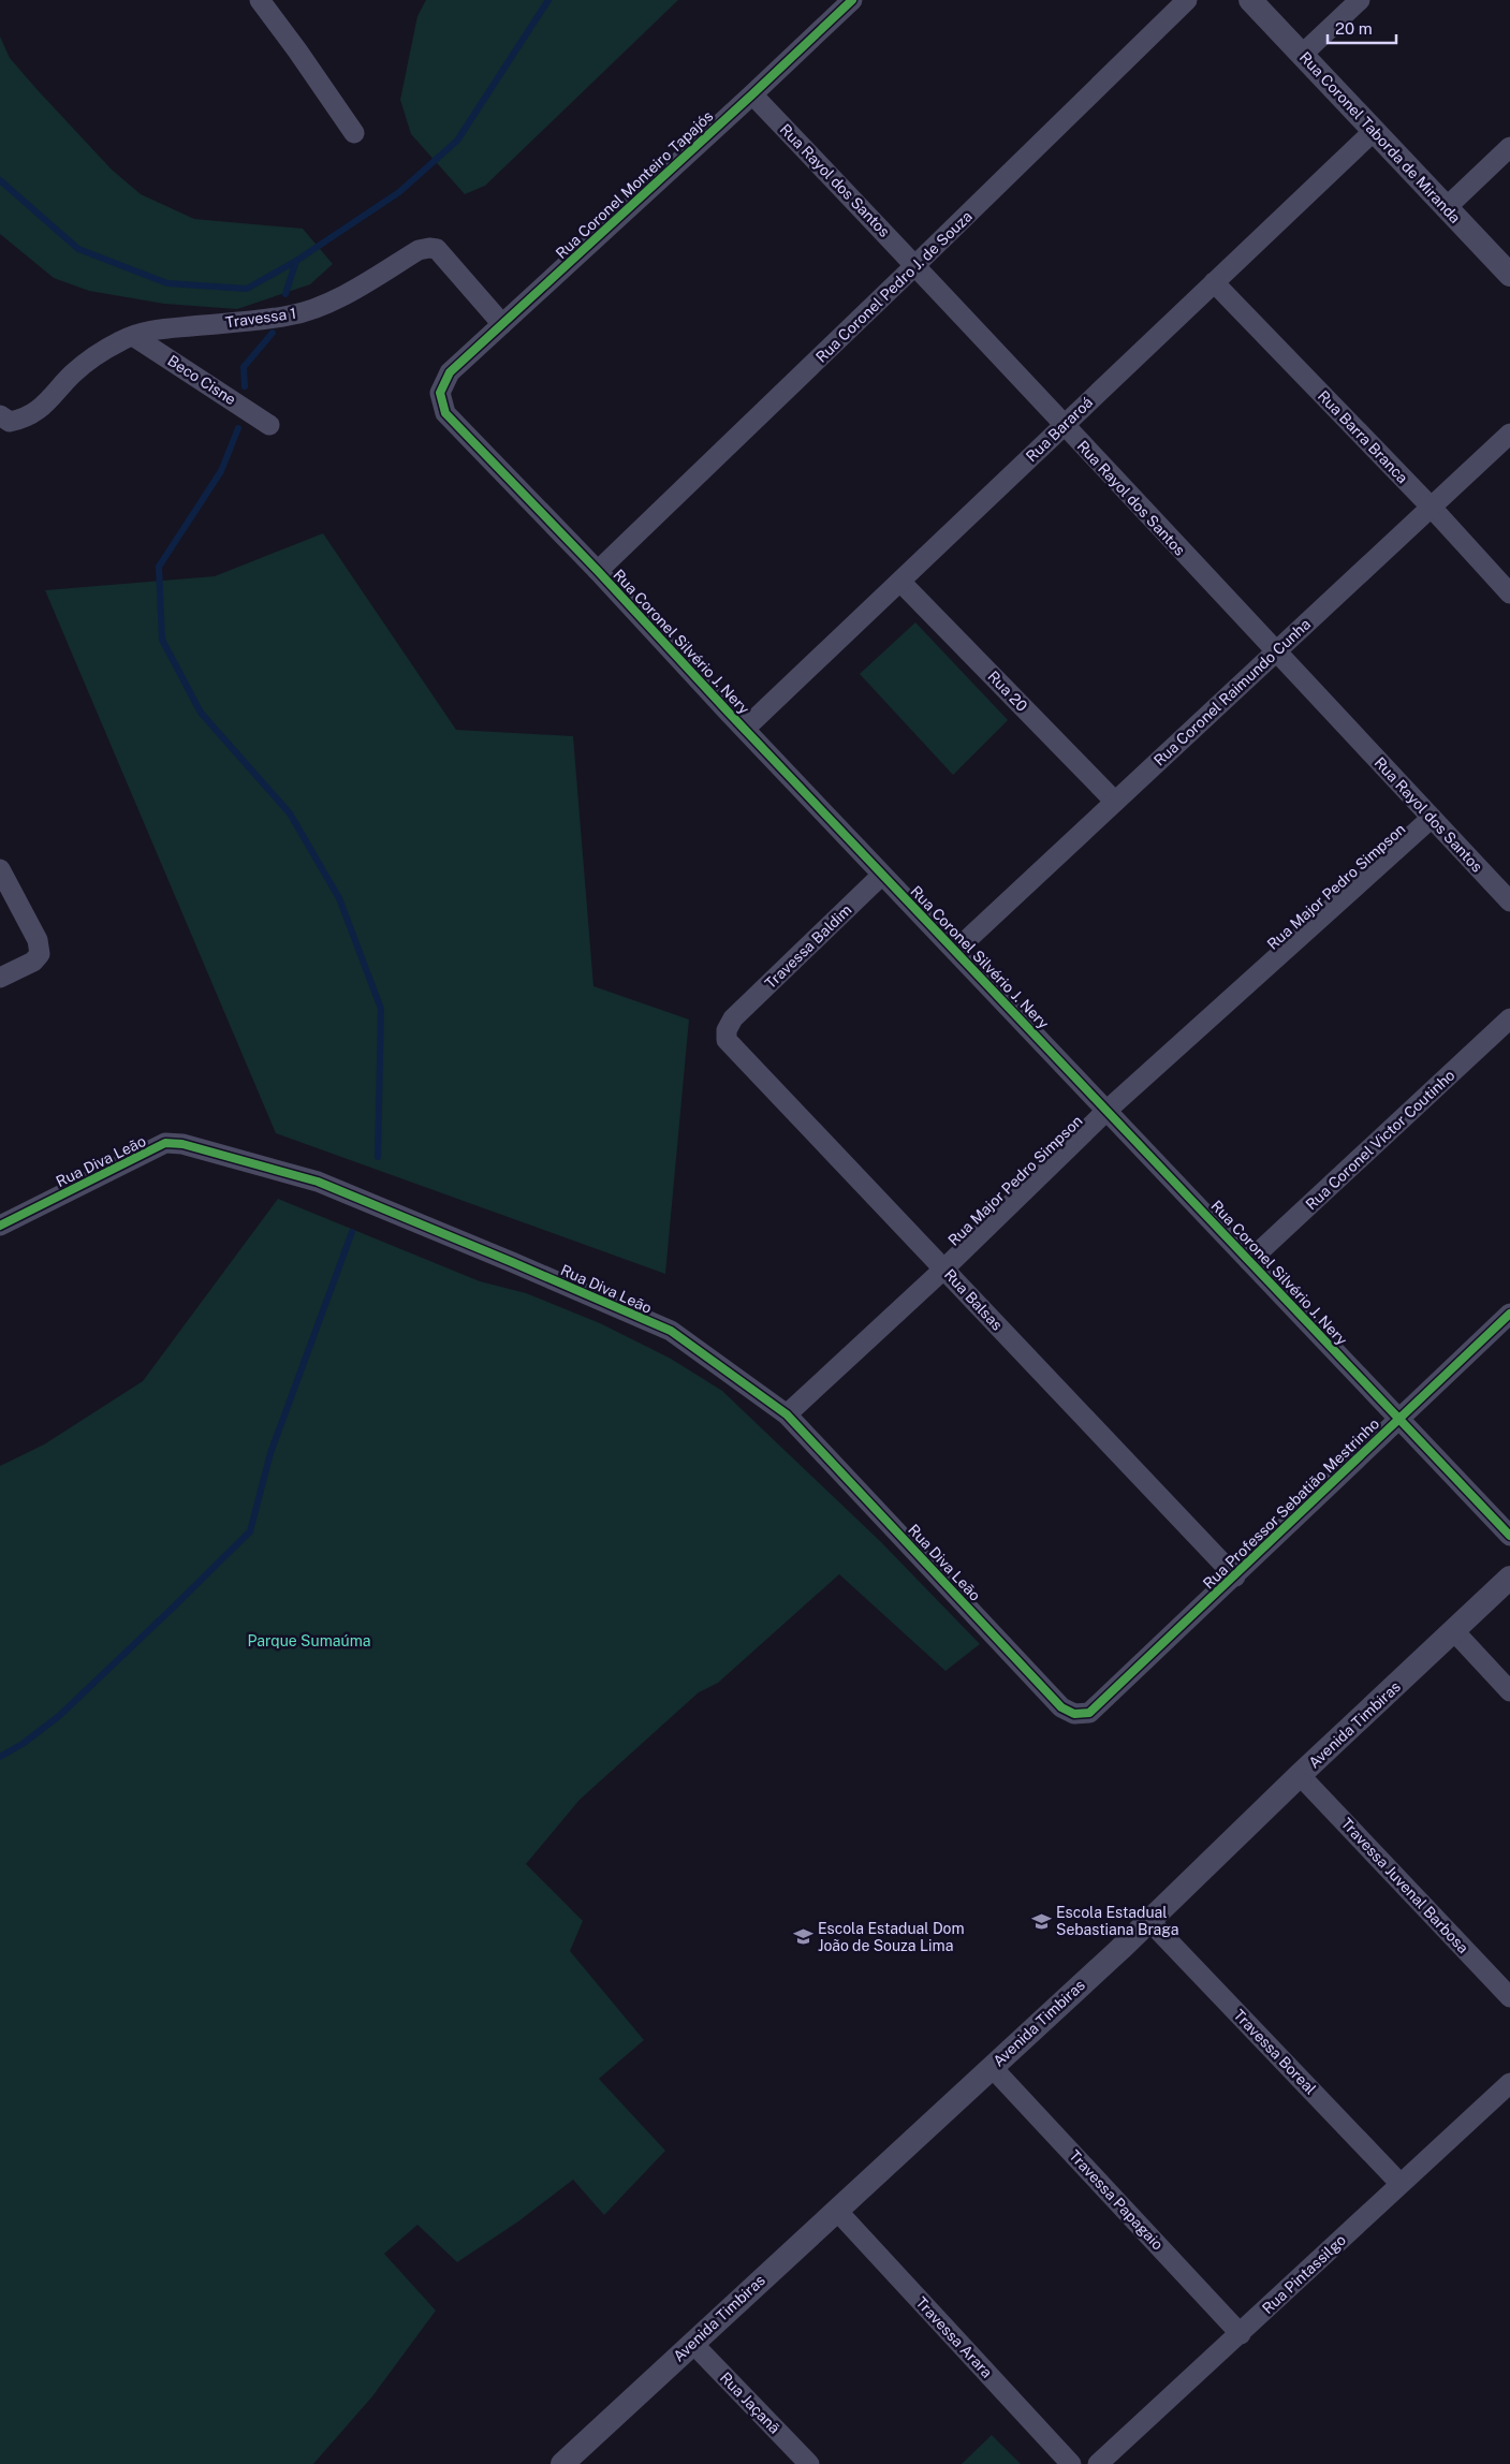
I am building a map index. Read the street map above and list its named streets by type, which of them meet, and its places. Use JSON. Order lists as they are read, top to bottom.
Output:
{
  "streets": {
    "street": [
      "Rua Coronel Taborda de Miranda",
      "Rua Rayol dos Santos",
      "Rua Coronel Monteiro Tapajós",
      "Rua Coronel Pedro J. de Souza",
      "Travessa 1",
      "Beco Cisne",
      "Rua Bararoá",
      "Rua Barra Branca",
      "Rua Coronel Silvério J. Nery",
      "Rua 20",
      "Rua Coronel Raimundo Cunha",
      "Rua Major Pedro Simpson",
      "Travessa Baldim",
      "Rua Coronel Victor Coutinho",
      "Rua Diva Leão",
      "Rua Balsas",
      "Rua Professor Sebatião Mestrinho",
      "Avenida Timbiras",
      "Travessa Juvenal Barbosa",
      "Travessa Boreal",
      "Travessa Papagaio",
      "Rua Pintassilgo",
      "Travessa Arara",
      "Rua Jaçanã"
    ]
  },
  "crossings": [
    ["Rua Coronel Taborda de Miranda", "Rua Bararoá"],
    ["Rua Rayol dos Santos", "Rua Coronel Monteiro Tapajós"],
    ["Rua Rayol dos Santos", "Rua Coronel Pedro J. de Souza"],
    ["Rua Rayol dos Santos", "Rua Bararoá"],
    ["Rua Rayol dos Santos", "Rua Coronel Raimundo Cunha"],
    ["Rua Rayol dos Santos", "Rua Major Pedro Simpson"],
    ["Rua Coronel Monteiro Tapajós", "Travessa 1"],
    ["Rua Coronel Monteiro Tapajós", "Rua Coronel Silvério J. Nery"],
    ["Rua Coronel Pedro J. de Souza", "Rua Coronel Silvério J. Nery"],
    ["Travessa 1", "Beco Cisne"],
    ["Rua Bararoá", "Rua Barra Branca"],
    ["Rua Bararoá", "Rua Coronel Silvério J. Nery"],
    ["Rua Bararoá", "Rua 20"],
    ["Rua Barra Branca", "Rua Coronel Raimundo Cunha"],
    ["Rua Coronel Silvério J. Nery", "Rua Coronel Raimundo Cunha"],
    ["Rua Coronel Silvério J. Nery", "Rua Major Pedro Simpson"],
    ["Rua Coronel Silvério J. Nery", "Travessa Baldim"],
    ["Rua Coronel Silvério J. Nery", "Rua Coronel Victor Coutinho"],
    ["Rua Coronel Silvério J. Nery", "Rua Professor Sebatião Mestrinho"],
    ["Rua 20", "Rua Coronel Raimundo Cunha"],
    ["Rua Major Pedro Simpson", "Rua Diva Leão"],
    ["Rua Major Pedro Simpson", "Rua Balsas"],
    ["Travessa Baldim", "Rua Balsas"],
    ["Rua Diva Leão", "Rua Professor Sebatião Mestrinho"],
    ["Rua Balsas", "Rua Professor Sebatião Mestrinho"],
    ["Avenida Timbiras", "Travessa Juvenal Barbosa"],
    ["Avenida Timbiras", "Travessa Boreal"],
    ["Avenida Timbiras", "Travessa Papagaio"],
    ["Avenida Timbiras", "Travessa Arara"],
    ["Avenida Timbiras", "Rua Jaçanã"],
    ["Travessa Boreal", "Rua Pintassilgo"],
    ["Travessa Papagaio", "Rua Pintassilgo"]
  ],
  "parks": ["Parque Sumaúma"],
  "places": {
    "school or university": ["Escola Estadual Sebastiana Braga", "Escola Estadual Dom João de Souza Lima"]
  },
  "scale_bar": "20 m"
}
